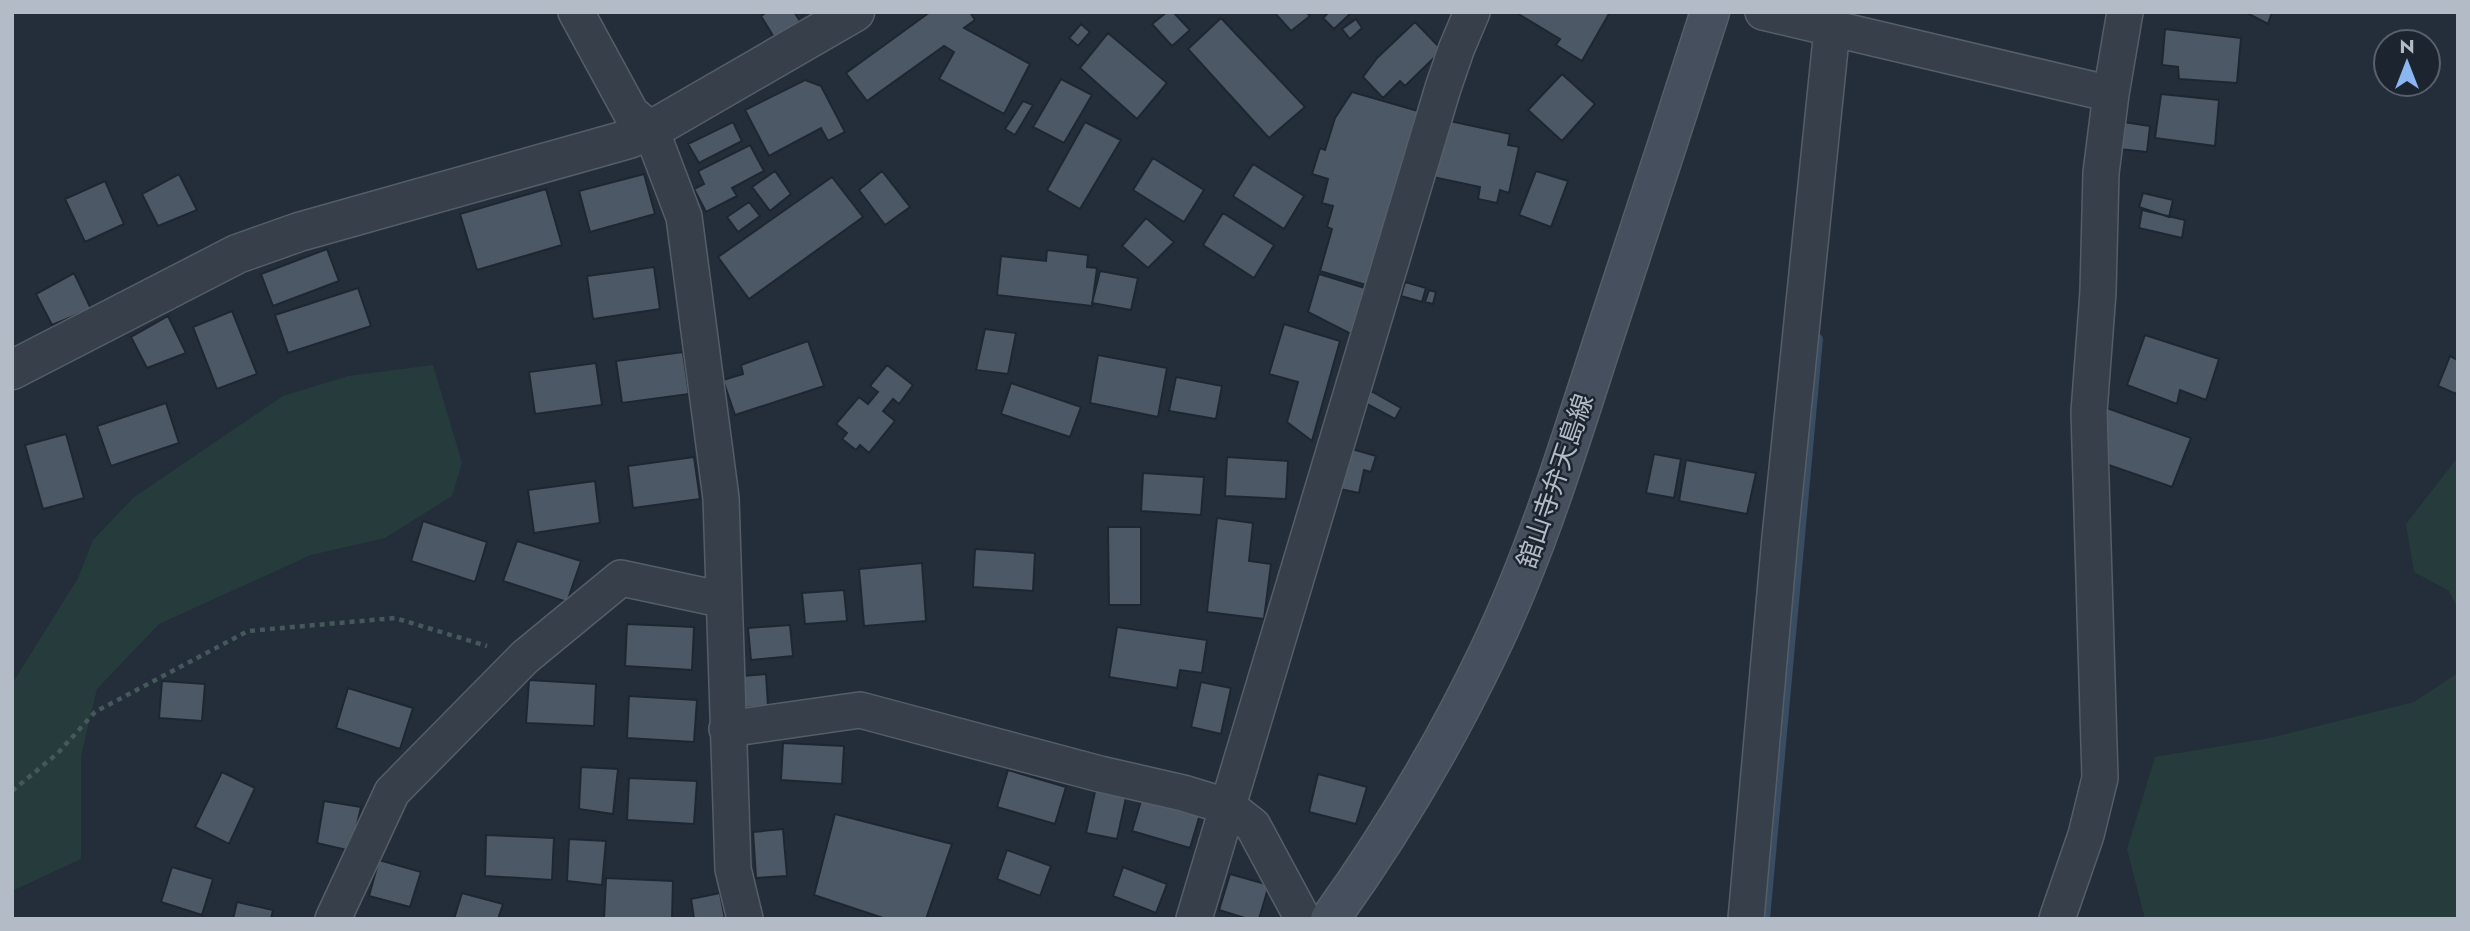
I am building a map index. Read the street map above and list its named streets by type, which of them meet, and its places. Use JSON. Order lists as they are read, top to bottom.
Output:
{
  "streets": {
    "main road": ["舘山寺弁天島線"]
  },
  "north": "top"
}
